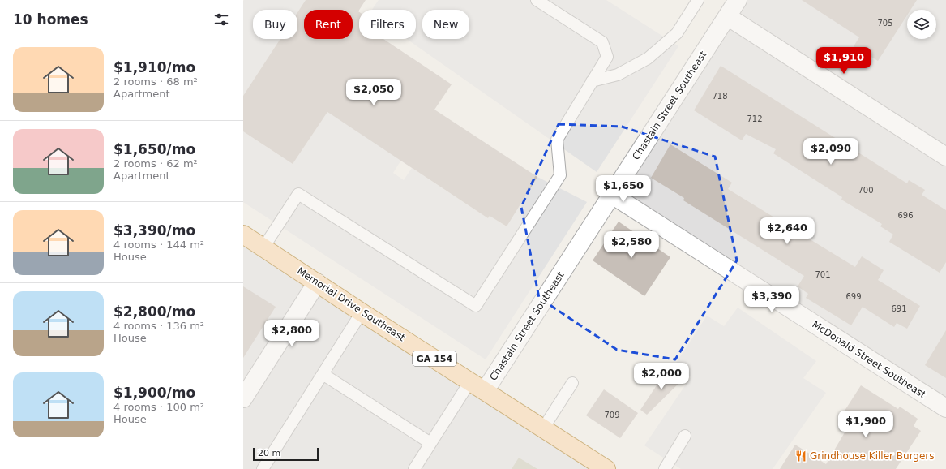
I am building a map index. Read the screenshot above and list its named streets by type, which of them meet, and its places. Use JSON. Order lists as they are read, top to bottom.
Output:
{
  "streets": {
    "main road": ["Memorial Drive Southeast", "GA 154"],
    "street": ["Chastain Street Southeast", "McDonald Street Southeast"]
  },
  "crossings": [
    ["Chastain Street Southeast", "Memorial Drive Southeast"],
    ["Chastain Street Southeast", "McDonald Street Southeast"]
  ],
  "places": {
    "restaurant": ["Grindhouse Killer Burgers"]
  },
  "house_numbers": [
    "705",
    "718",
    "712",
    "700",
    "696",
    "701",
    "699",
    "691",
    "709"
  ],
  "scale_bar": "20 m",
  "page": {
    "heading": "10 homes",
    "chip": [
      "Buy",
      "Rent",
      "Filters",
      "New"
    ],
    "list": [
      {
        "name": "$1,910/mo",
        "note": "2 rooms · 68 m² · Apartment"
      },
      {
        "name": "$1,650/mo",
        "note": "2 rooms · 62 m² · Apartment"
      },
      {
        "name": "$3,390/mo",
        "note": "4 rooms · 144 m² · House"
      },
      {
        "name": "$2,800/mo",
        "note": "4 rooms · 136 m² · House"
      },
      {
        "name": "$1,900/mo",
        "note": "4 rooms · 100 m² · House"
      }
    ],
    "price": [
      "$1,910",
      "$2,050",
      "$2,090",
      "$1,650",
      "$2,640",
      "$2,580",
      "$3,390",
      "$2,800",
      "$2,000",
      "$1,900"
    ],
    "scale": "20 m"
  }
}
